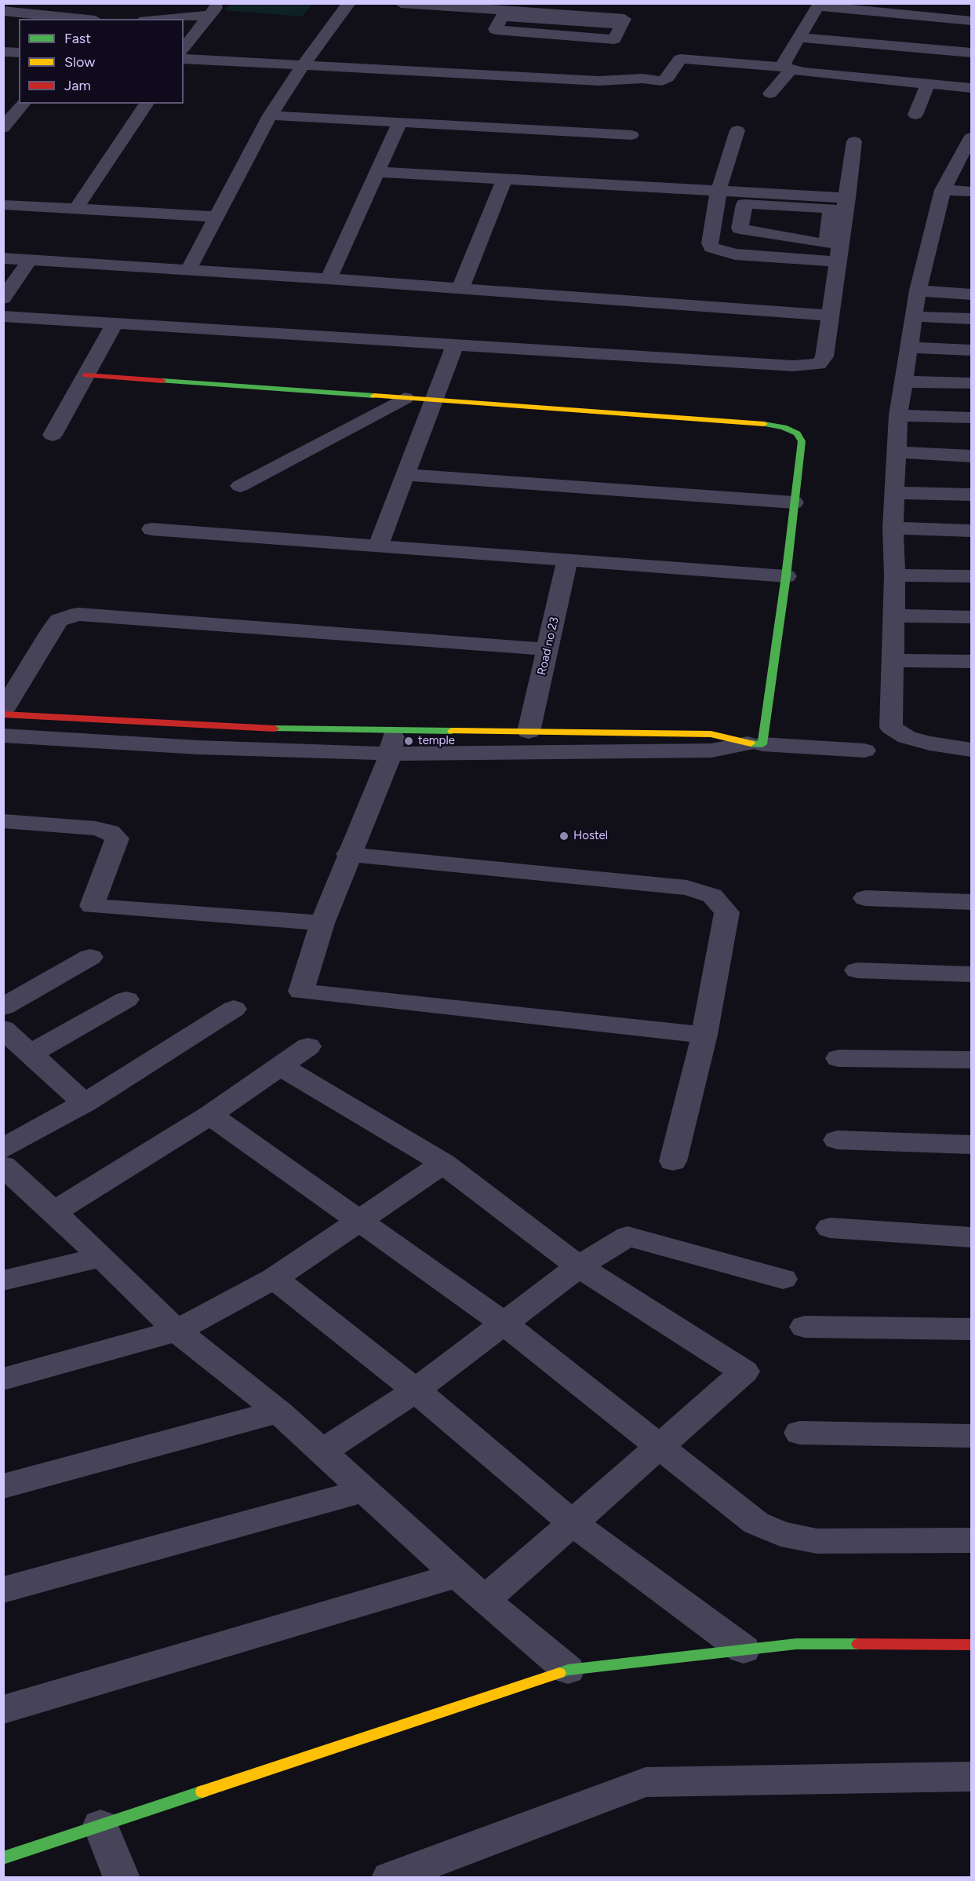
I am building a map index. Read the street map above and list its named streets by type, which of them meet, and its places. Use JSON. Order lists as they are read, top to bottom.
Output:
{
  "streets": {
    "street": ["Road no 23"]
  },
  "places": ["temple", "Hostel"],
  "legend": ["Fast", "Slow", "Jam"]
}
